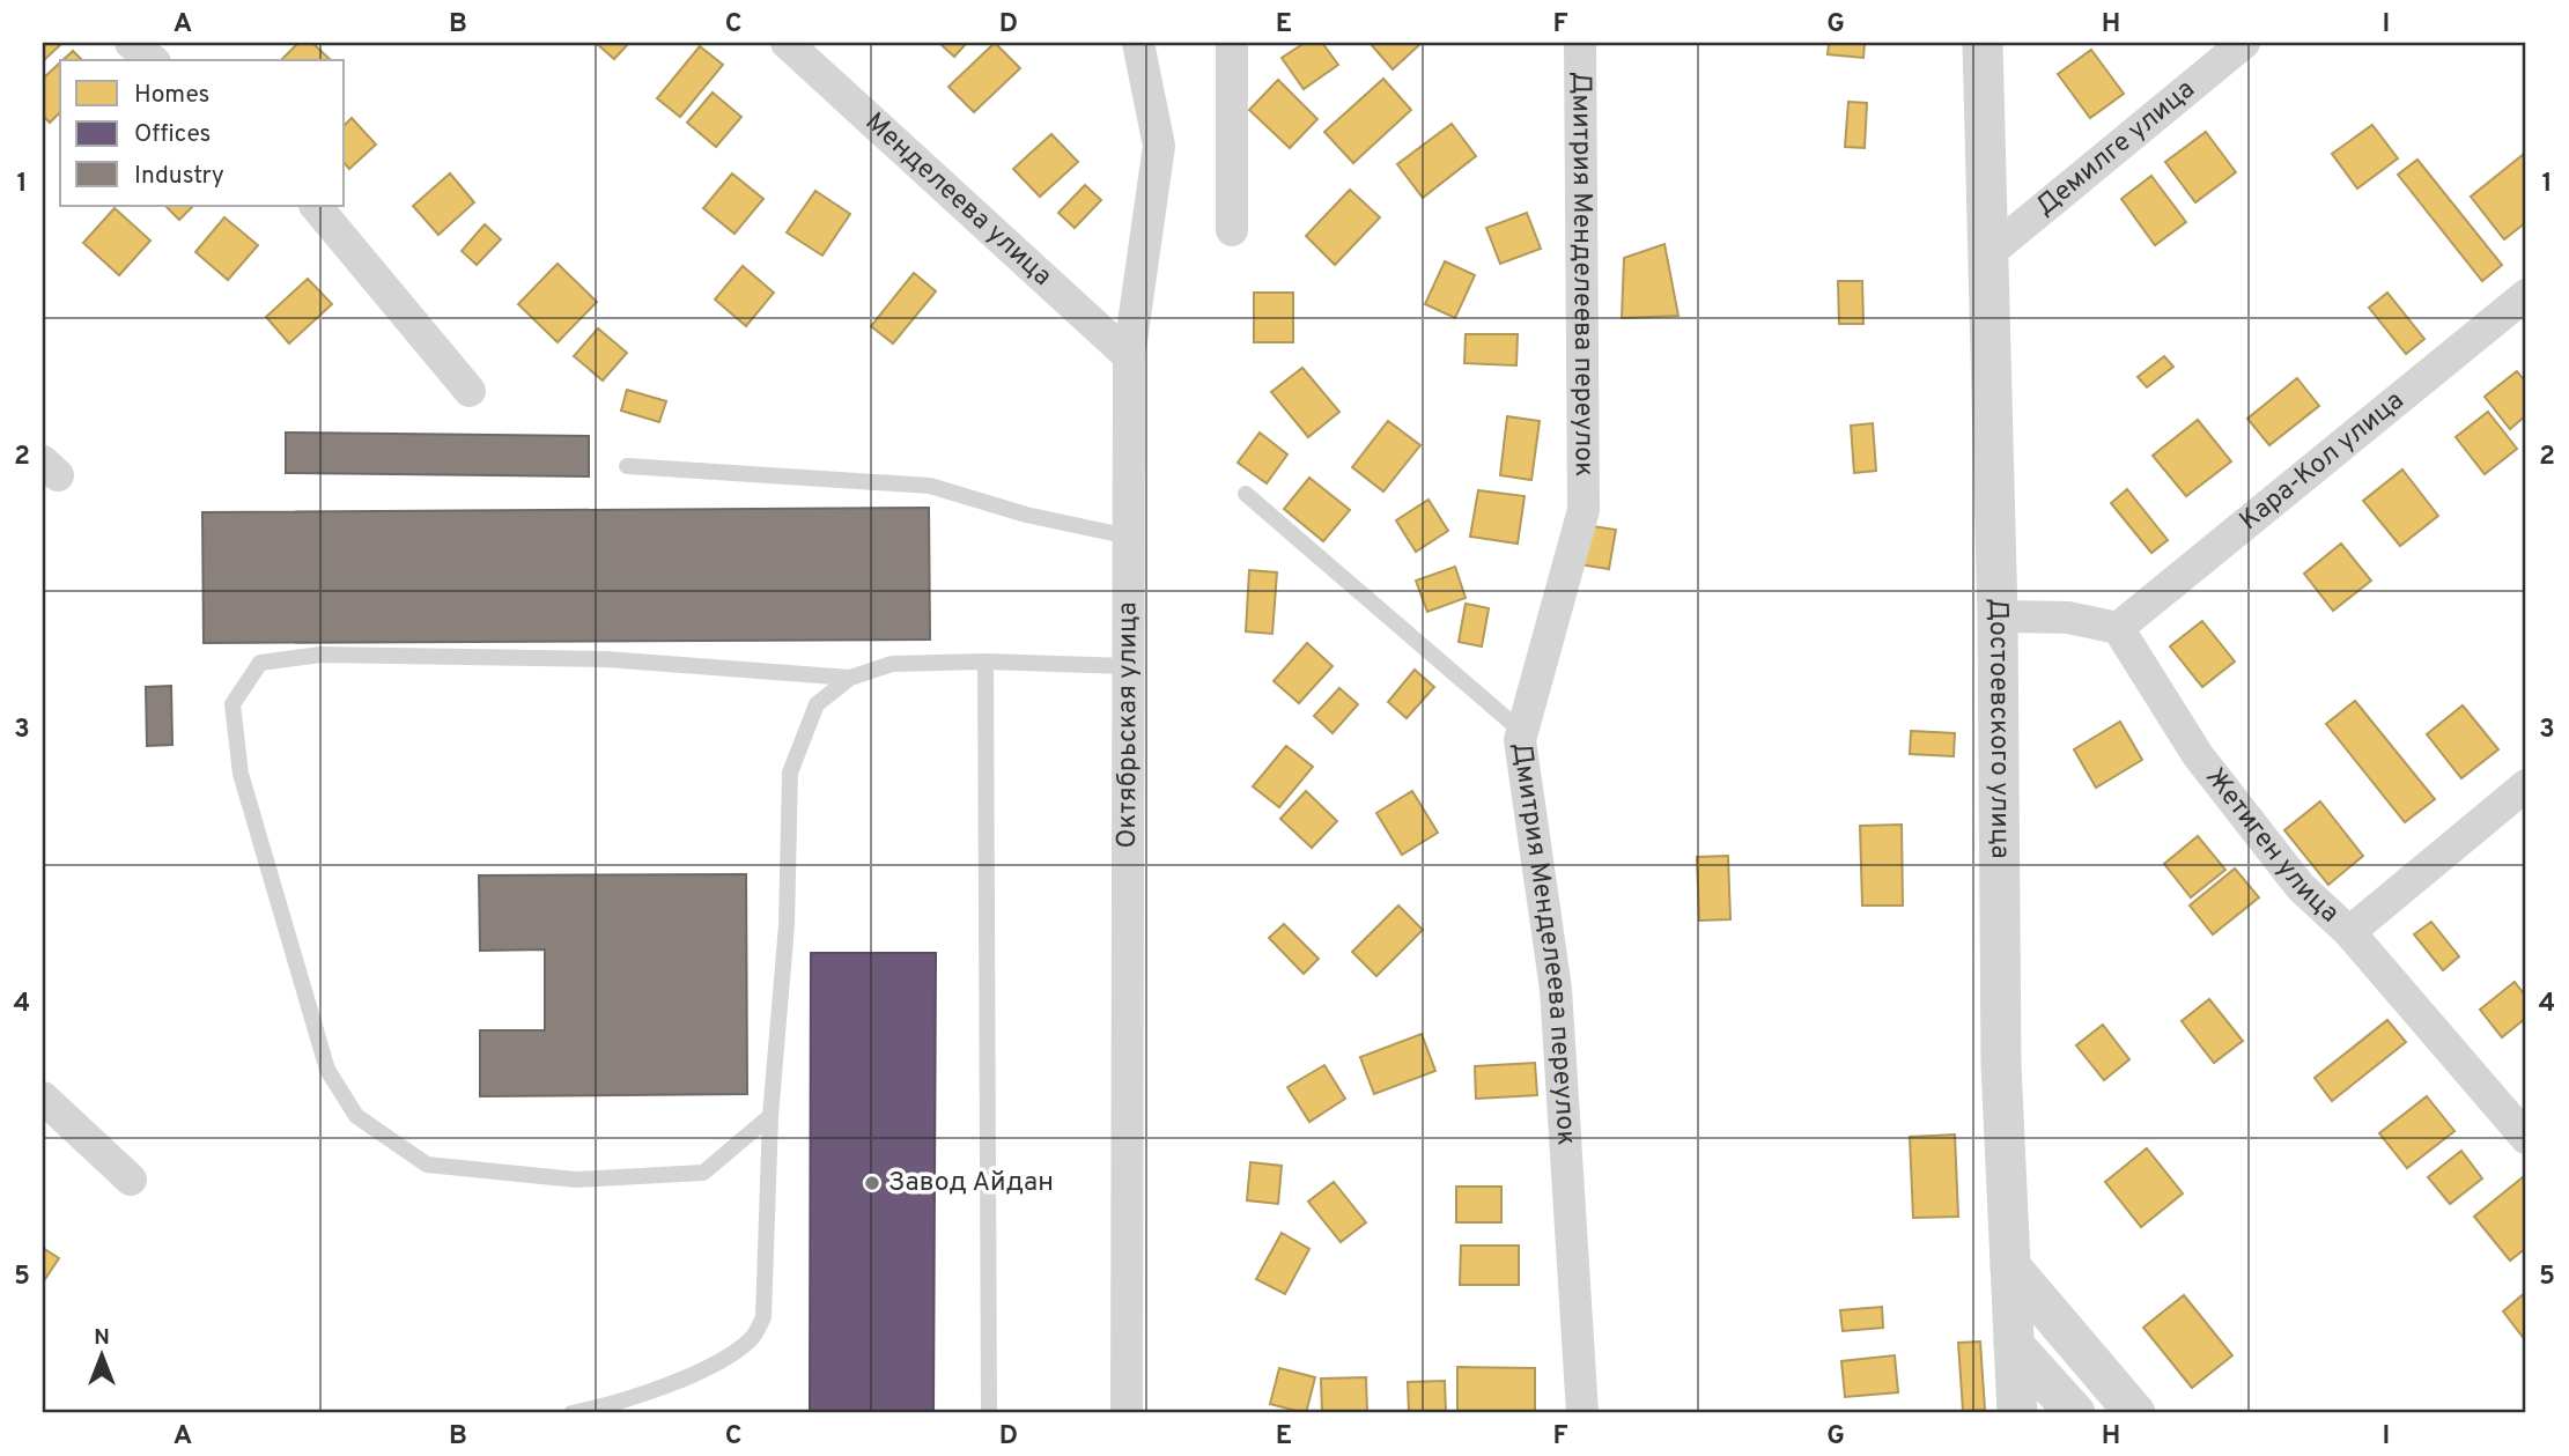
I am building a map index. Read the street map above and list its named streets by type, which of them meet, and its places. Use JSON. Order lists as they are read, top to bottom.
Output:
{
  "streets": {
    "street": [
      "Демилге улица",
      "Менделеева улица",
      "Дмитрия Менделеева переулок",
      "Кара-Кол улица",
      "Октябрьская улица",
      "Достоевского улица",
      "Жетиген улица"
    ]
  },
  "crossings": [
    ["Демилге улица", "Достоевского улица"],
    ["Менделеева улица", "Октябрьская улица"],
    ["Кара-Кол улица", "Жетиген улица"]
  ],
  "places": ["Завод Айдан"],
  "legend": ["Homes", "Offices", "Industry"],
  "north": "top",
  "grid": {
    "columns": [
      "A",
      "B",
      "C",
      "D",
      "E",
      "F",
      "G",
      "H",
      "I"
    ],
    "rows": [
      "1",
      "2",
      "3",
      "4",
      "5"
    ]
  }
}
